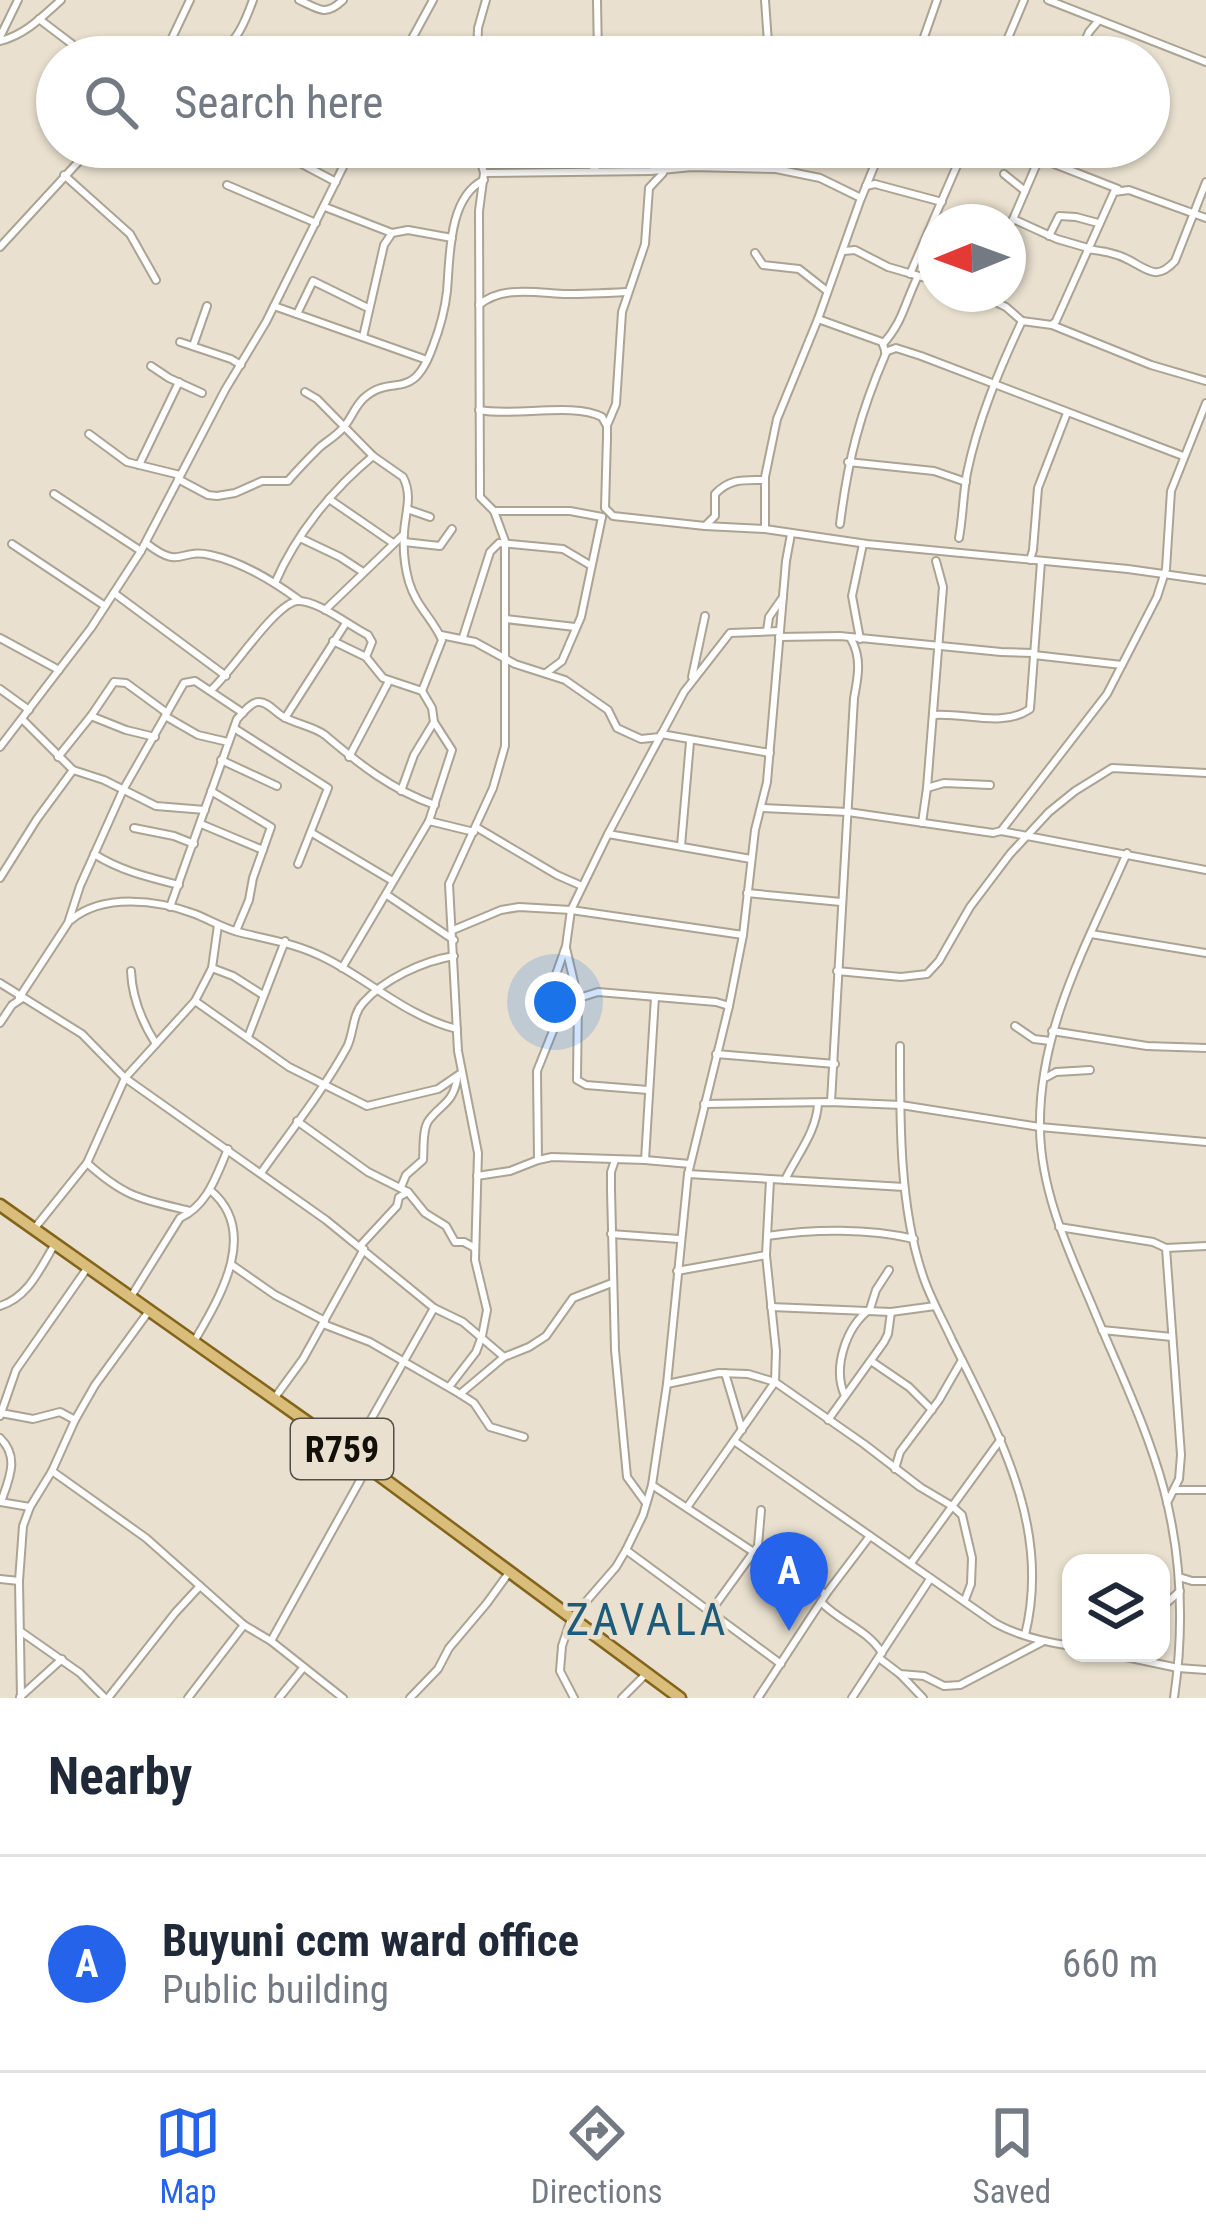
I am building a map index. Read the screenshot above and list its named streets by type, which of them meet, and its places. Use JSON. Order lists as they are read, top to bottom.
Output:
{
  "streets": {
    "main road": ["R759"]
  },
  "districts": ["ZAVALA"],
  "north": "left",
  "page": {
    "search": "Search here",
    "pins": "A",
    "heading": "Nearby",
    "list": [
      {
        "mark": "A",
        "name": "Buyuni ccm ward office",
        "note": "Public building",
        "value": "660 m"
      }
    ],
    "nav": ["Map", "Directions", "Saved"]
  }
}
